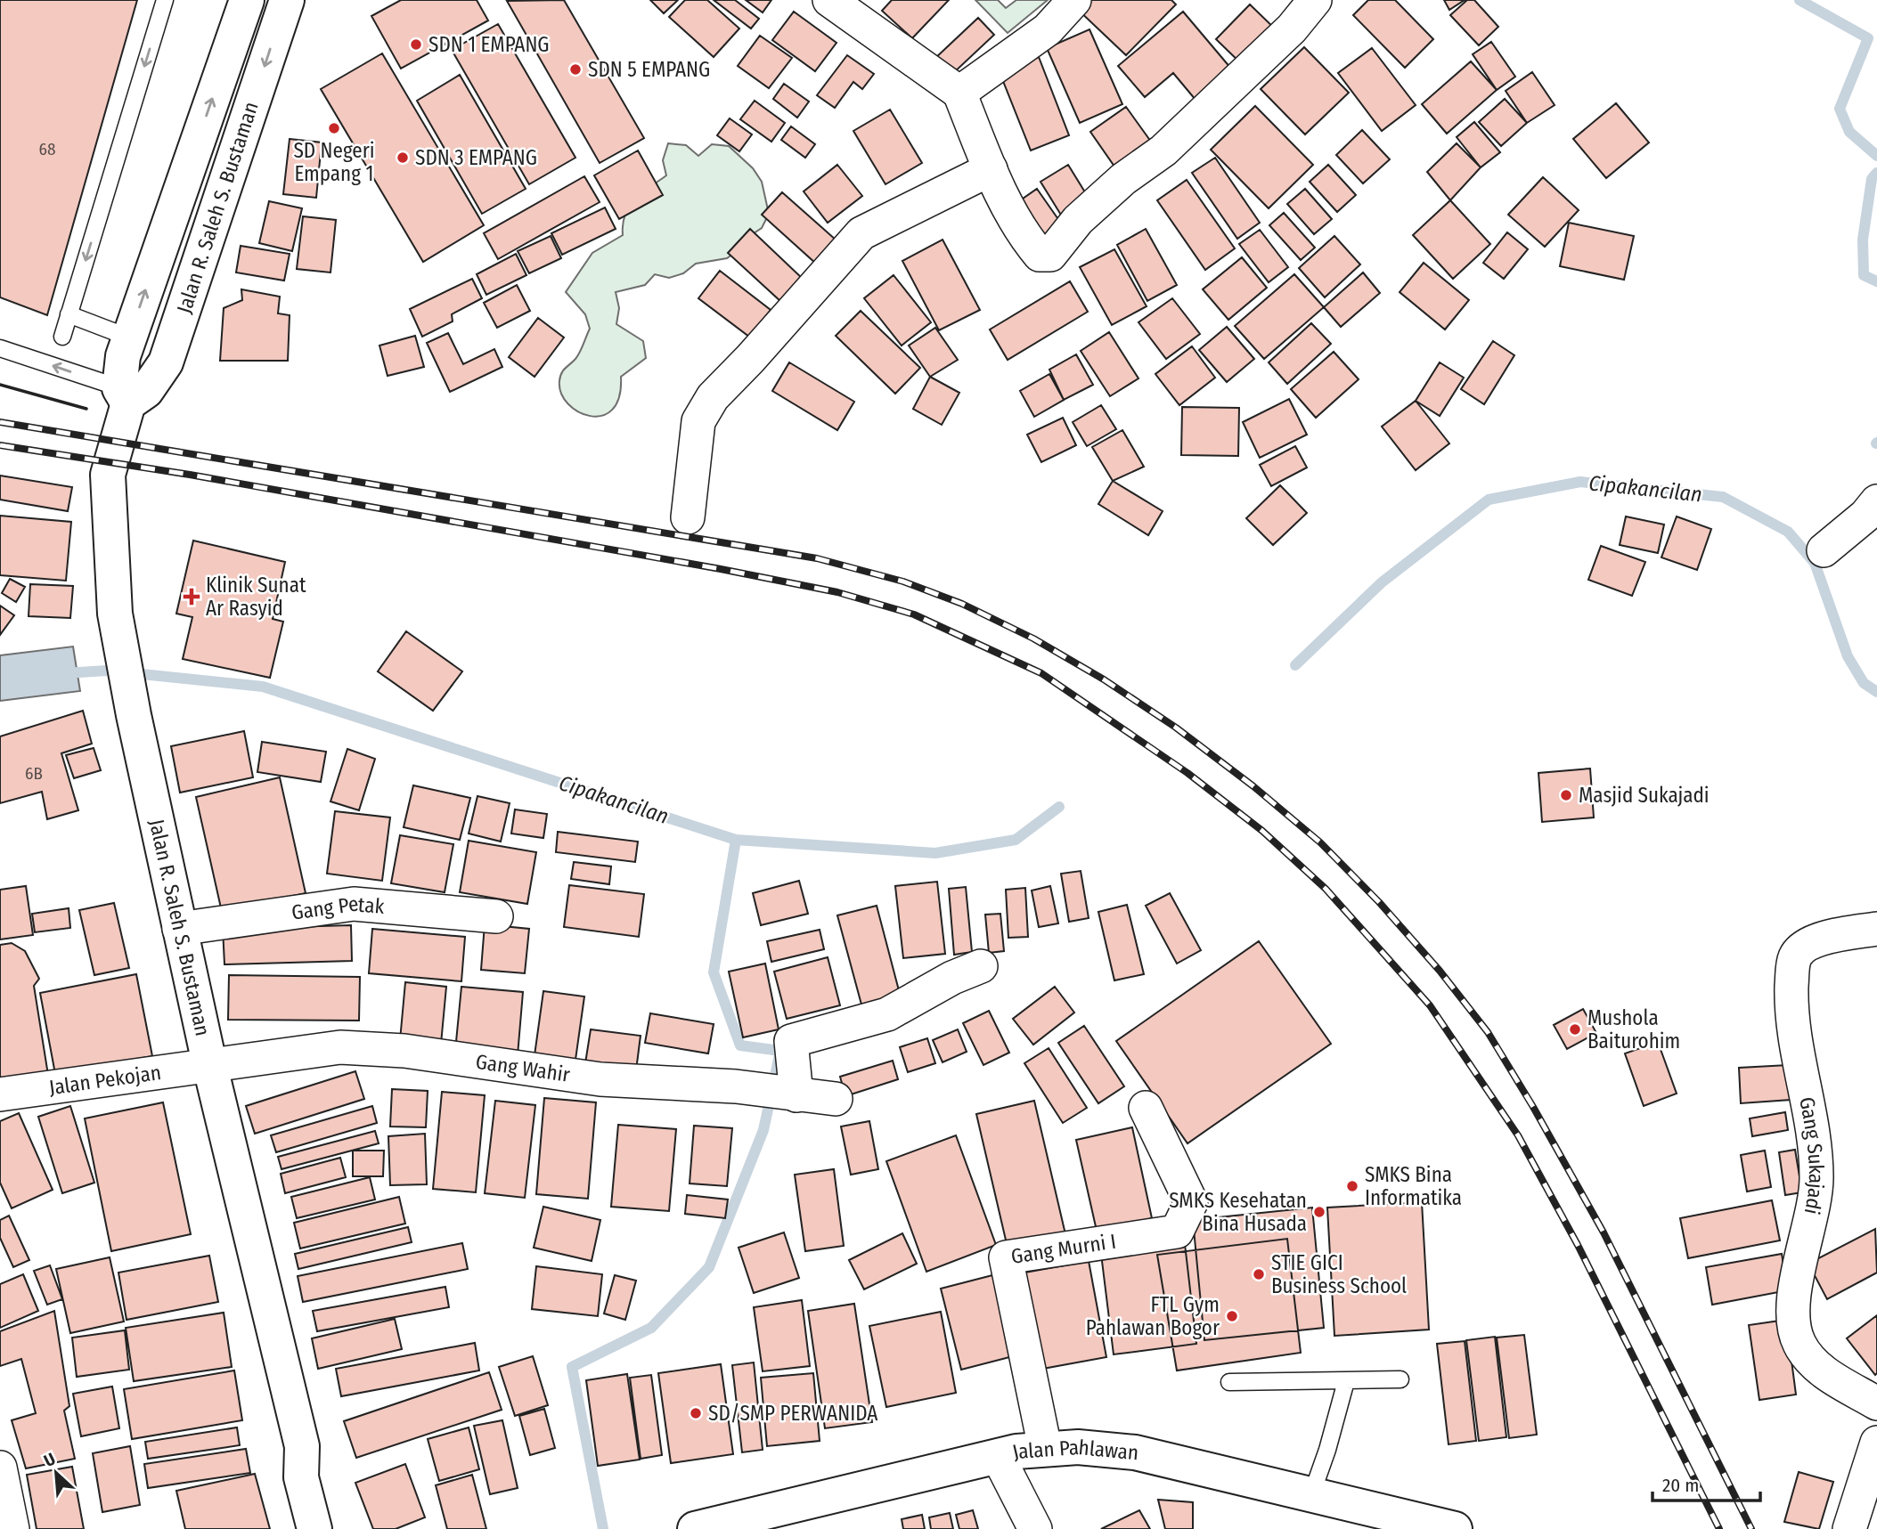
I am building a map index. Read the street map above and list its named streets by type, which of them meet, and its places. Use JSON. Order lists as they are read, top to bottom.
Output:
{
  "streets": {
    "main road": ["Jalan R. Saleh S. Bustaman", "Jalan Pahlawan"],
    "street": [
      "Gang Petak",
      "Gang Wahir",
      "Jalan Pekojan",
      "Gang Sukajadi",
      "Gang Murni I"
    ]
  },
  "crossings": [
    ["Jalan R. Saleh S. Bustaman", "Gang Petak"],
    ["Jalan R. Saleh S. Bustaman", "Gang Wahir"],
    ["Jalan R. Saleh S. Bustaman", "Jalan Pekojan"],
    ["Gang Wahir", "Jalan Pekojan"],
    ["Gang Murni I", "Jalan Pahlawan"]
  ],
  "water": ["Cipakancilan"],
  "places": {
    "other": [
      "SDN 1 EMPANG",
      "SDN 5 EMPANG",
      "SD Negeri Empang 1",
      "SDN 3 EMPANG",
      "Masjid Sukajadi",
      "Mushola Baiturohim",
      "SMKS Bina Informatika",
      "SMKS Kesehatan Bina Husada",
      "STIE GICI Business School",
      "FTL Gym Pahlawan Bogor",
      "SD/SMP PERWANIDA"
    ],
    "health": ["Klinik Sunat Ar Rasyid"]
  },
  "house_numbers": ["68", "6B"],
  "scale_bar": "20 m",
  "north": "top left"
}
